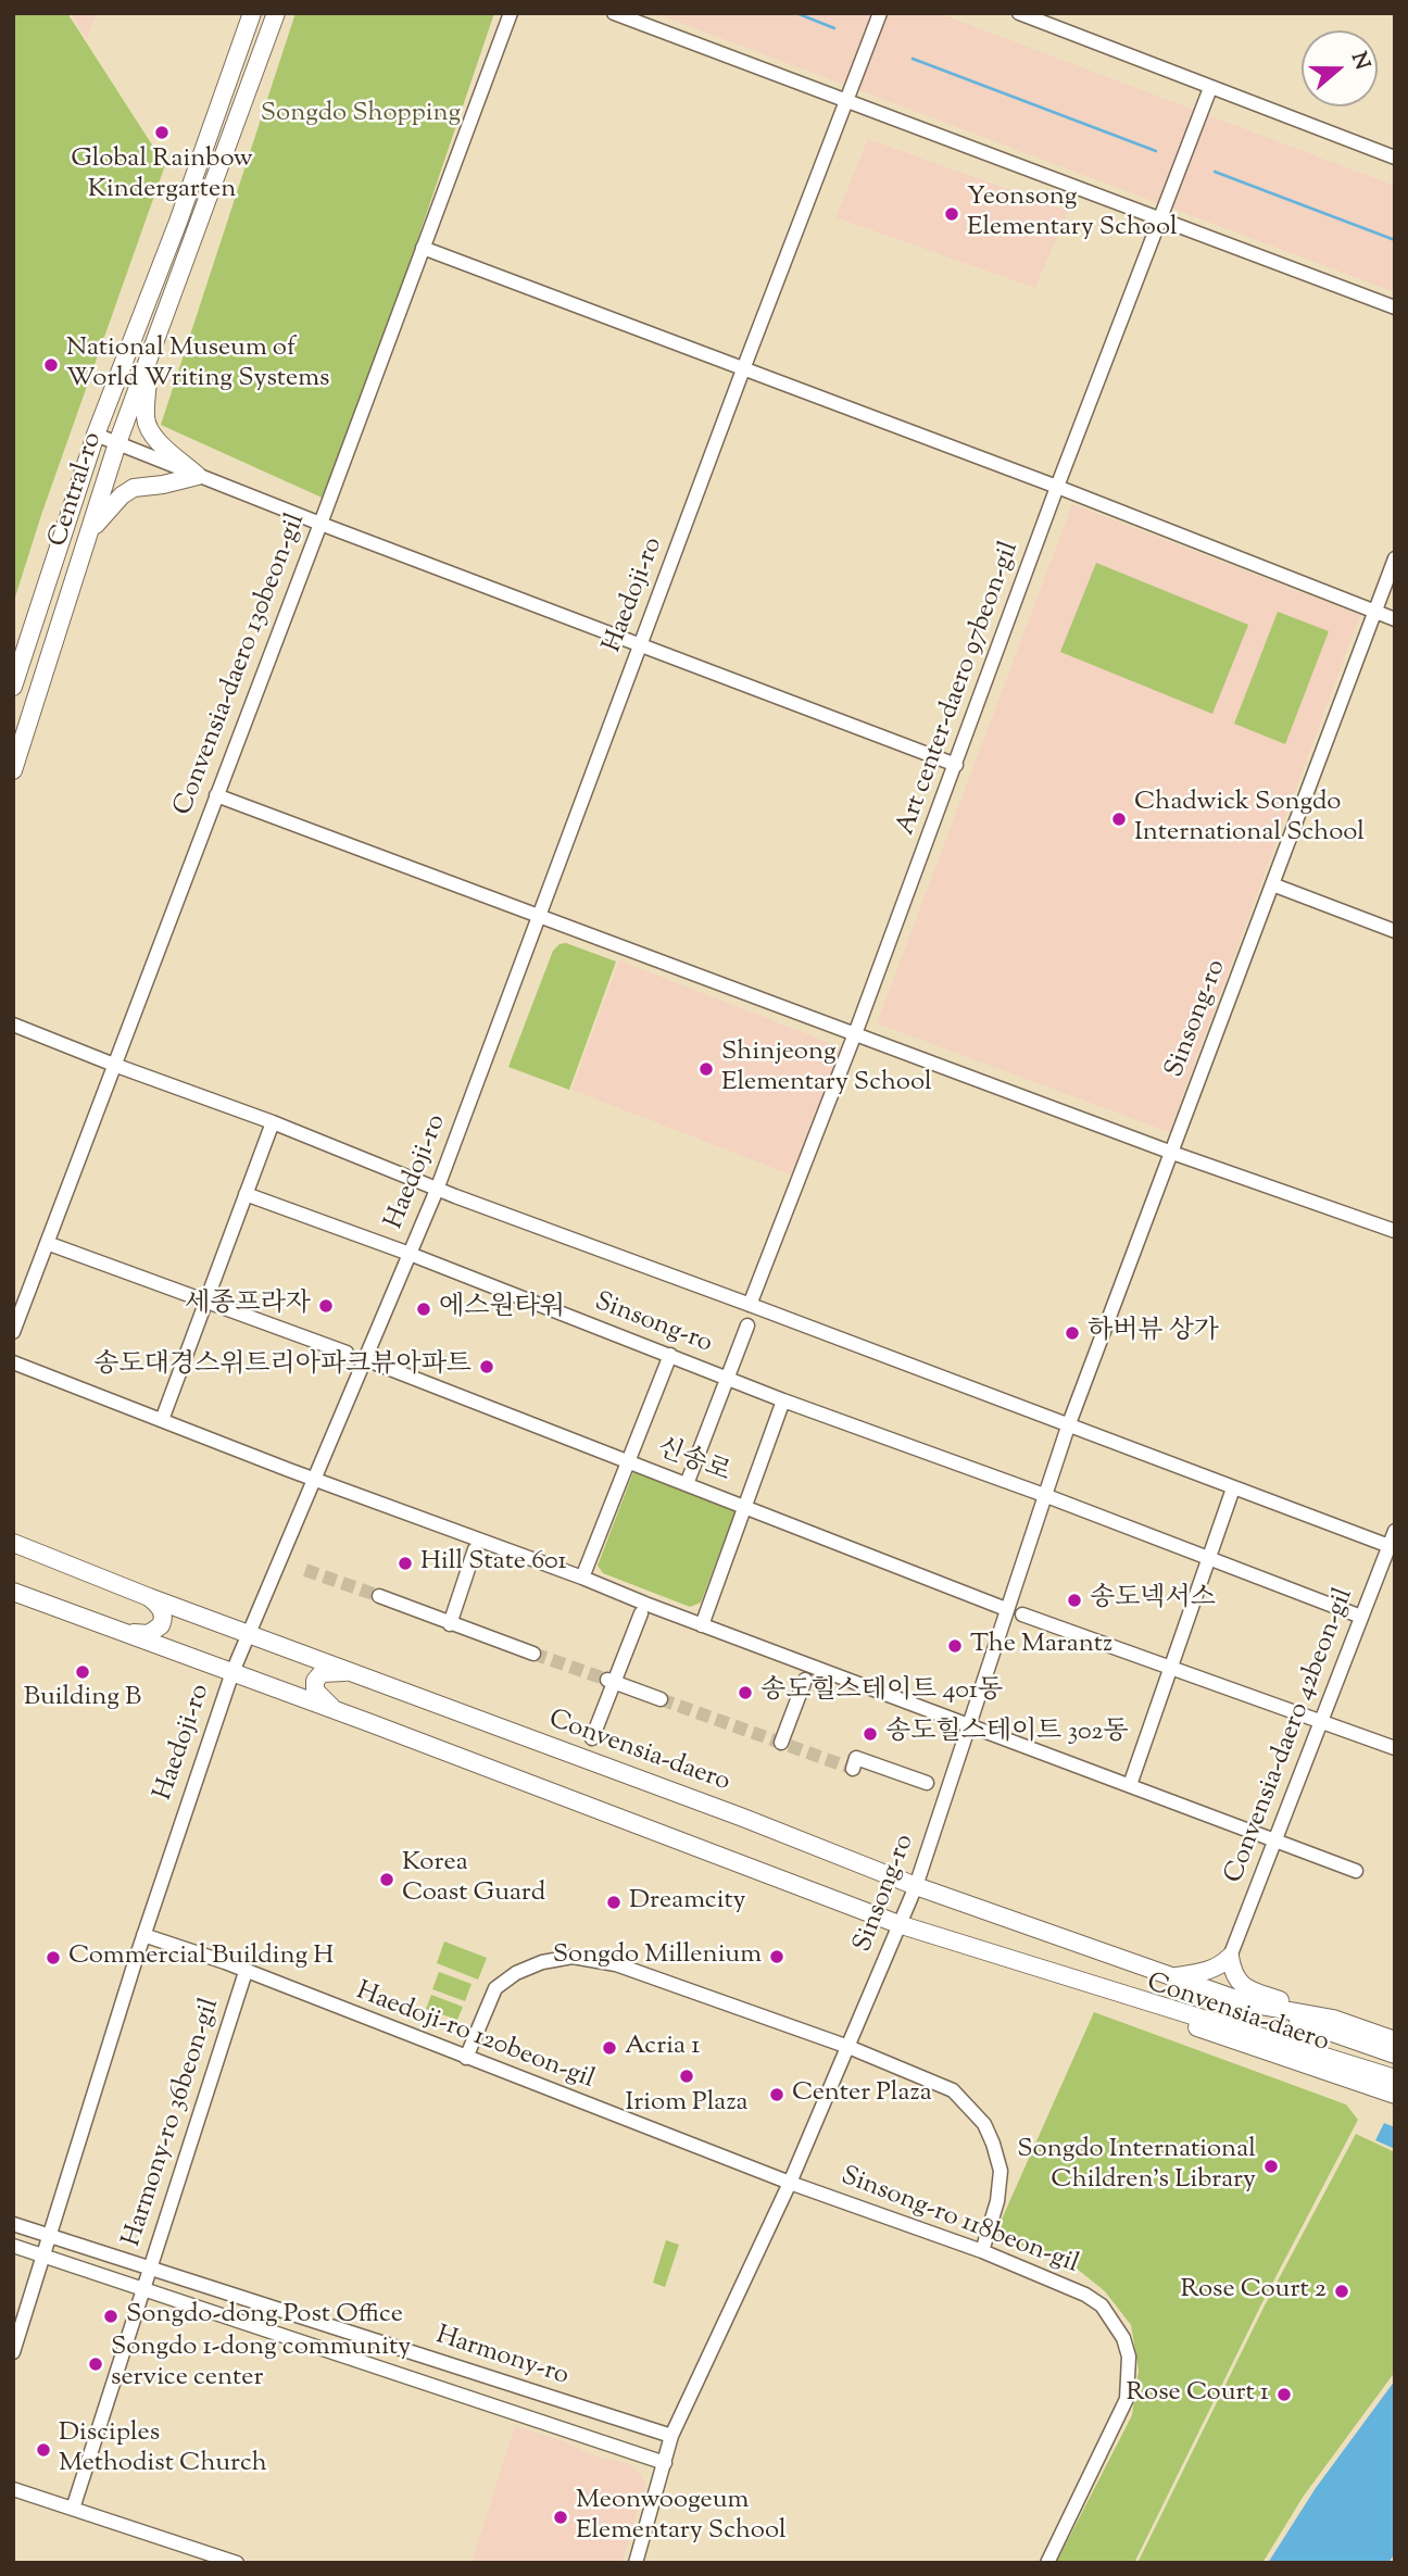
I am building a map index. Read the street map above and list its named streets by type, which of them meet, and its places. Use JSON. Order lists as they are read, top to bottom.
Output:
{
  "streets": {
    "main road": ["Central-ro", "Convensia-daero"],
    "street": [
      "Haedoji-ro",
      "Convensia-daero 130beon-gil",
      "Art center-daero 97beon-gil",
      "Sinsong-ro",
      "신송로",
      "Convensia-daero 42beon-gil",
      "Haedoji-ro 120beon-gil",
      "Harmony-ro 36beon-gil",
      "Sinsong-ro 118beon-gil",
      "Harmony-ro"
    ]
  },
  "crossings": [
    ["Haedoji-ro", "Sinsong-ro"],
    ["Haedoji-ro", "신송로"],
    ["Haedoji-ro", "Convensia-daero"],
    ["Haedoji-ro", "Haedoji-ro 120beon-gil"],
    ["Haedoji-ro", "Harmony-ro"],
    ["Sinsong-ro", "신송로"],
    ["Sinsong-ro", "Convensia-daero"],
    ["Sinsong-ro", "Haedoji-ro 120beon-gil"],
    ["Sinsong-ro", "Sinsong-ro 118beon-gil"],
    ["Sinsong-ro", "Harmony-ro"],
    ["Haedoji-ro 120beon-gil", "Harmony-ro 36beon-gil"],
    ["Haedoji-ro 120beon-gil", "Sinsong-ro 118beon-gil"],
    ["Harmony-ro 36beon-gil", "Harmony-ro"]
  ],
  "parks": ["Songdo Shopping"],
  "places": [
    "Global Rainbow Kindergarten",
    "Yeonsong Elementary School",
    "National Museum of World Writing Systems",
    "Chadwick Songdo International School",
    "Shinjeong Elementary School",
    "세종프라자",
    "에스원타워",
    "하버뷰 상가",
    "송도대경스위트리아파크뷰아파트",
    "Hill State 601",
    "송도넥서스",
    "The Marantz",
    "Building B",
    "송도힐스테이트 401동",
    "송도힐스테이트 302동",
    "Korea Coast Guard",
    "Dreamcity",
    "Songdo Millenium",
    "Commercial Building H",
    "Acria 1",
    "Iriom Plaza",
    "Center Plaza",
    "Songdo International Children's Library",
    "Rose Court 2",
    "Songdo-dong Post Office",
    "Songdo 1-dong community service center",
    "Rose Court 1",
    "Disciples Methodist Church",
    "Meonwoogeum Elementary School"
  ],
  "north": "right"
}
